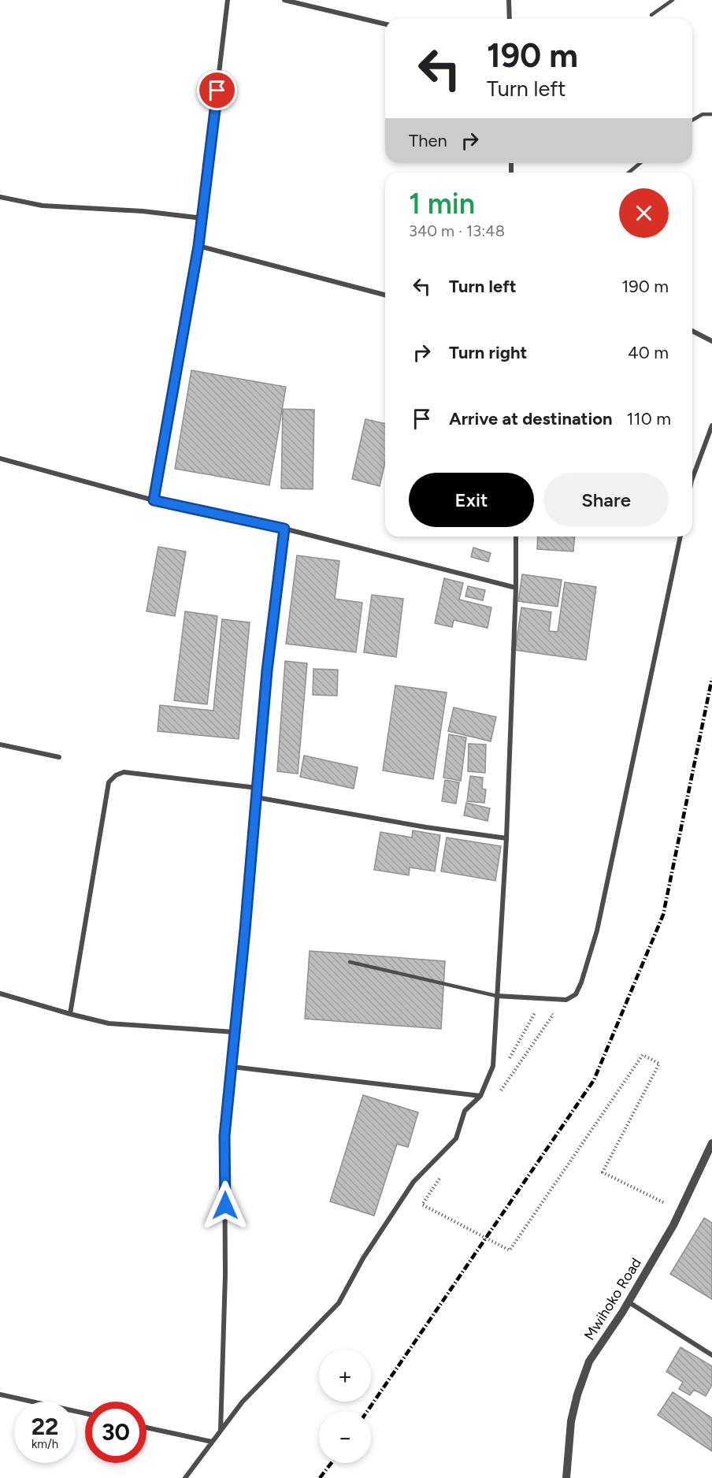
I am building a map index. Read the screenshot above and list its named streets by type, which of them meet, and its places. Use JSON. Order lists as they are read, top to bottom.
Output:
{
  "streets": {
    "street": ["Mwihoko Road"]
  },
  "page": {
    "turn": ["190 m", "Turn left"],
    "then": "Then",
    "heading": ["1 min", "340 m · 13:48"],
    "list": [
      {
        "name": "Turn left",
        "value": "190 m"
      },
      {
        "name": "Turn right",
        "value": "40 m"
      },
      {
        "name": "Arrive at destination",
        "value": "110 m"
      }
    ],
    "buttons": ["Exit", "Share"],
    "map_buttons": ["+", "−"],
    "speed": "22 km/h",
    "limit": "30"
  }
}
